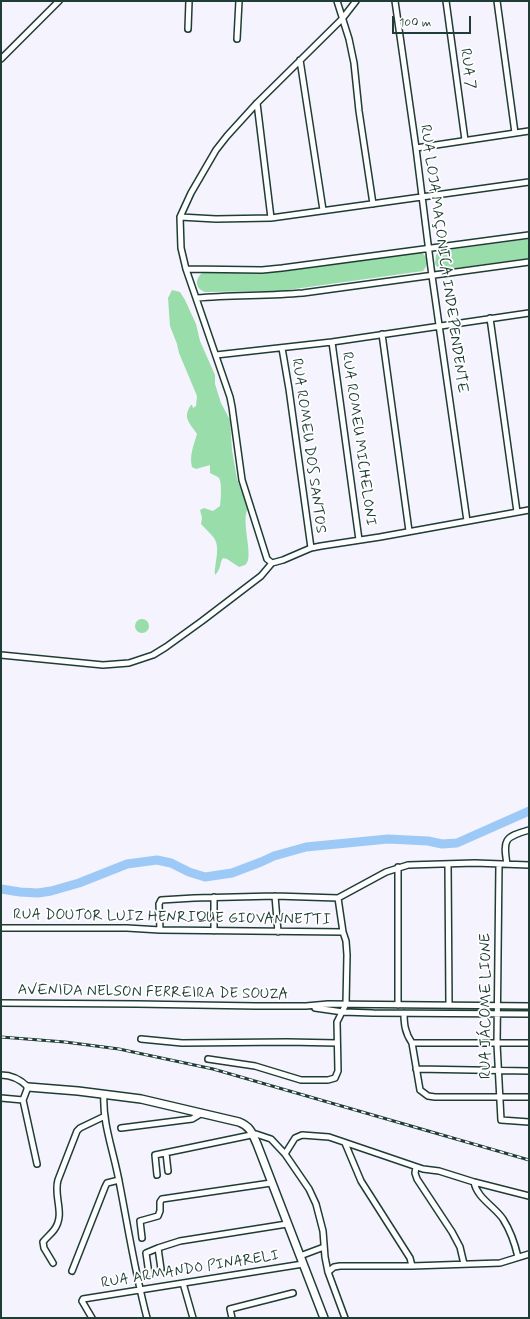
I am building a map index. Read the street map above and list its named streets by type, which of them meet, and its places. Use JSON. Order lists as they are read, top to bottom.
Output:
{
  "streets": {
    "street": [
      "RUA 7",
      "RUA LOJA MAÇONICA INDEPENDENTE",
      "RUA ROMEU MICHELONI",
      "RUA ROMEU DOS SANTOS",
      "RUA DOUTOR LUIZ HENRIQUE GIOVANNETTI",
      "AVENIDA NELSON FERREIRA DE SOUZA",
      "RUA JÁCOME LIONE",
      "RUA ARMANDO PINARELI"
    ]
  },
  "crossings": [
    ["RUA DOUTOR LUIZ HENRIQUE GIOVANNETTI", "RUA JÁCOME LIONE"],
    ["AVENIDA NELSON FERREIRA DE SOUZA", "RUA JÁCOME LIONE"]
  ],
  "scale_bar": "100 m"
}
